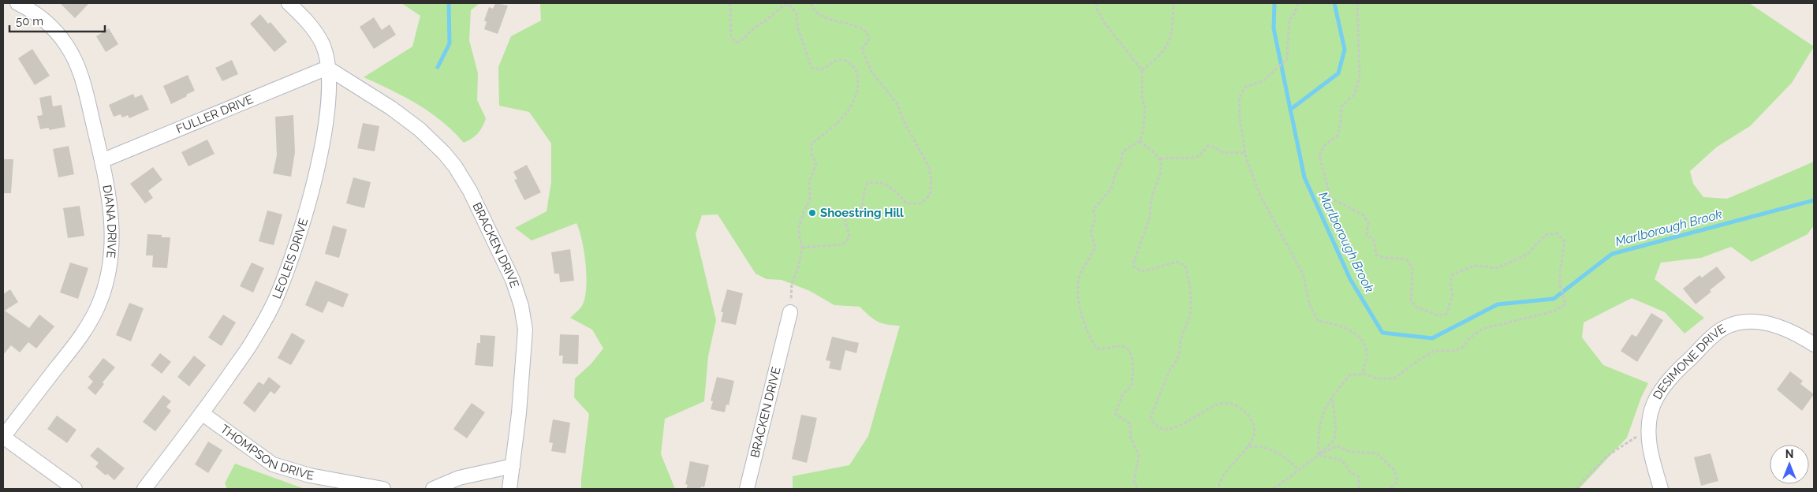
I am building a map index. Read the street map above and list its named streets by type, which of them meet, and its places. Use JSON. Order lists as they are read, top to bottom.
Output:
{
  "streets": {
    "street": [
      "FULLER DRIVE",
      "DIANA DRIVE",
      "BRACKEN DRIVE",
      "LEOLEIS DRIVE",
      "DESIMONE DRIVE",
      "THOMPSON DRIVE"
    ]
  },
  "crossings": [
    ["FULLER DRIVE", "DIANA DRIVE"],
    ["FULLER DRIVE", "BRACKEN DRIVE"],
    ["FULLER DRIVE", "LEOLEIS DRIVE"],
    ["BRACKEN DRIVE", "LEOLEIS DRIVE"],
    ["LEOLEIS DRIVE", "THOMPSON DRIVE"]
  ],
  "water": ["Marlborough Brook"],
  "places": ["Shoestring Hill"],
  "scale_bar": "50 m",
  "north": "top"
}
